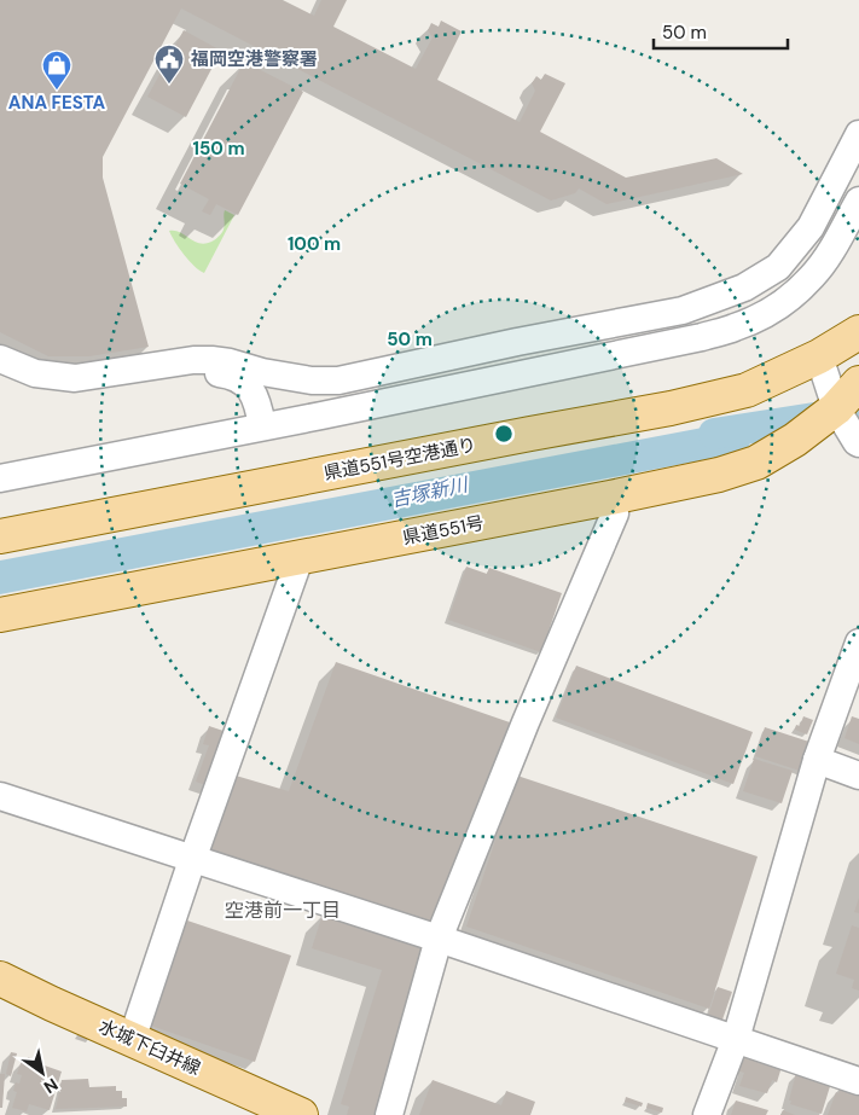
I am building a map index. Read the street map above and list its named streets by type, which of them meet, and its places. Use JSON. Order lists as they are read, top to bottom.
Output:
{
  "streets": {
    "main road": ["県道551号空港通り", "県道551号", "水城下臼井線"]
  },
  "crossings": [
    ["県道551号空港通り", "県道551号"]
  ],
  "districts": ["空港前一丁目"],
  "water": ["吉塚新川"],
  "places": {
    "public building": ["福岡空港警察署"],
    "shop": ["ANA FESTA"]
  },
  "scale_bar": "50 m",
  "north": "bottom right",
  "rings": ["150 m", "100 m", "50 m"]
}
